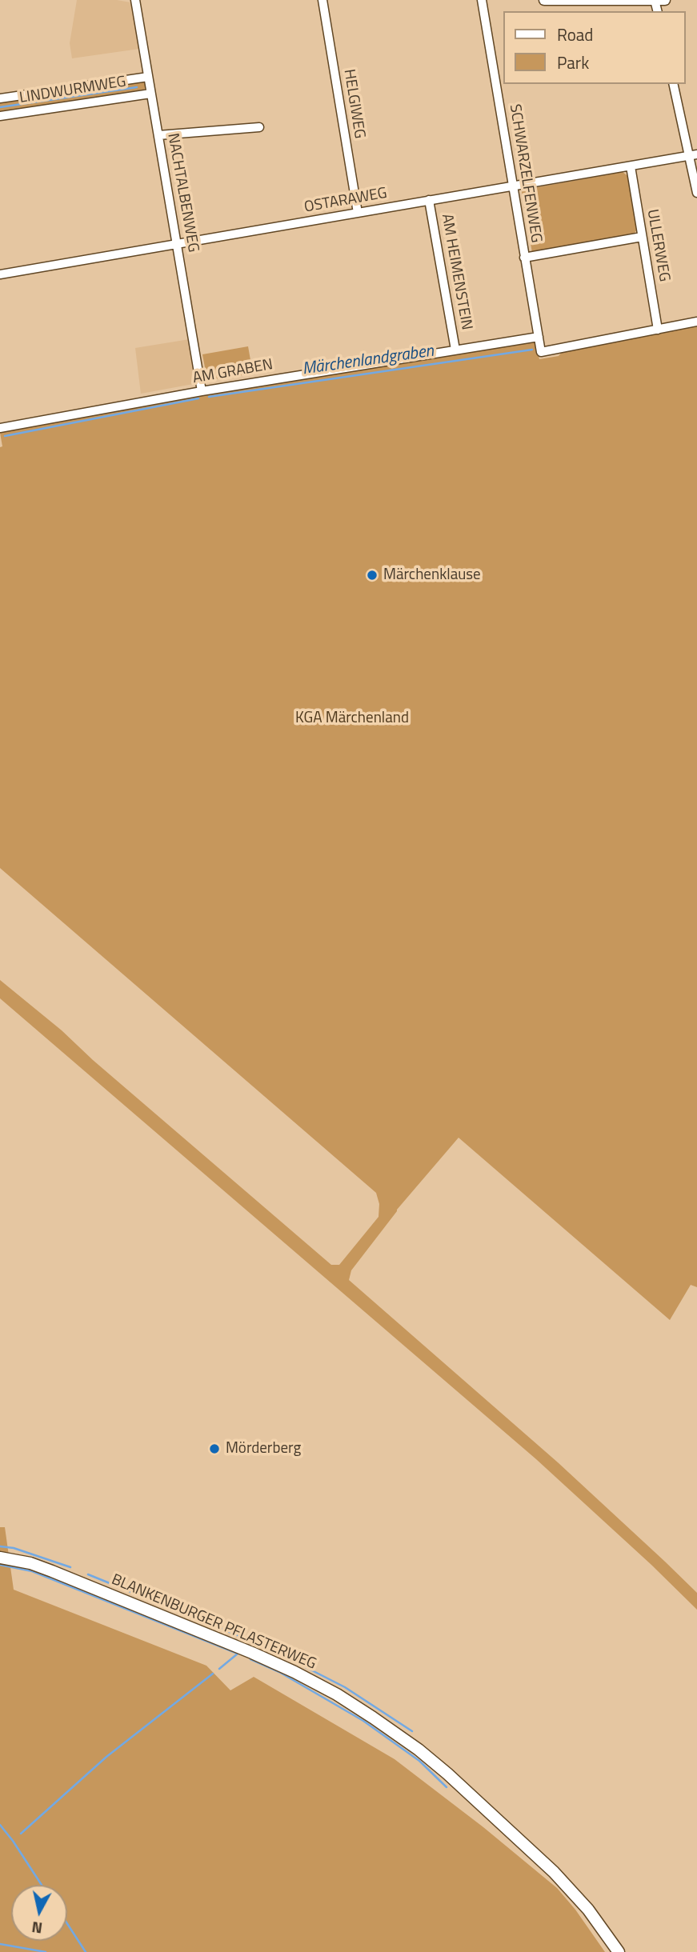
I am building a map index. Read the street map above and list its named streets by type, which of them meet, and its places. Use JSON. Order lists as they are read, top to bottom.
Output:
{
  "streets": {
    "main road": ["BLANKENBURGER PFLASTERWEG"],
    "street": [
      "LINDWURMWEG",
      "HELGIWEG",
      "SCHWARZELFENWEG",
      "NACHTALBENWEG",
      "OSTARAWEG",
      "ULLERWEG",
      "AM HEIMENSTEIN",
      "AM GRABEN"
    ]
  },
  "crossings": [
    ["LINDWURMWEG", "NACHTALBENWEG"],
    ["HELGIWEG", "OSTARAWEG"],
    ["SCHWARZELFENWEG", "OSTARAWEG"],
    ["SCHWARZELFENWEG", "ULLERWEG"],
    ["SCHWARZELFENWEG", "AM GRABEN"],
    ["NACHTALBENWEG", "OSTARAWEG"],
    ["NACHTALBENWEG", "AM GRABEN"],
    ["OSTARAWEG", "ULLERWEG"],
    ["OSTARAWEG", "AM HEIMENSTEIN"],
    ["AM HEIMENSTEIN", "AM GRABEN"]
  ],
  "water": ["Märchenlandgraben"],
  "parks": ["KGA Märchenland"],
  "places": ["Märchenklause", "Mörderberg"],
  "legend": ["Road", "Park"],
  "north": "bottom"
}
